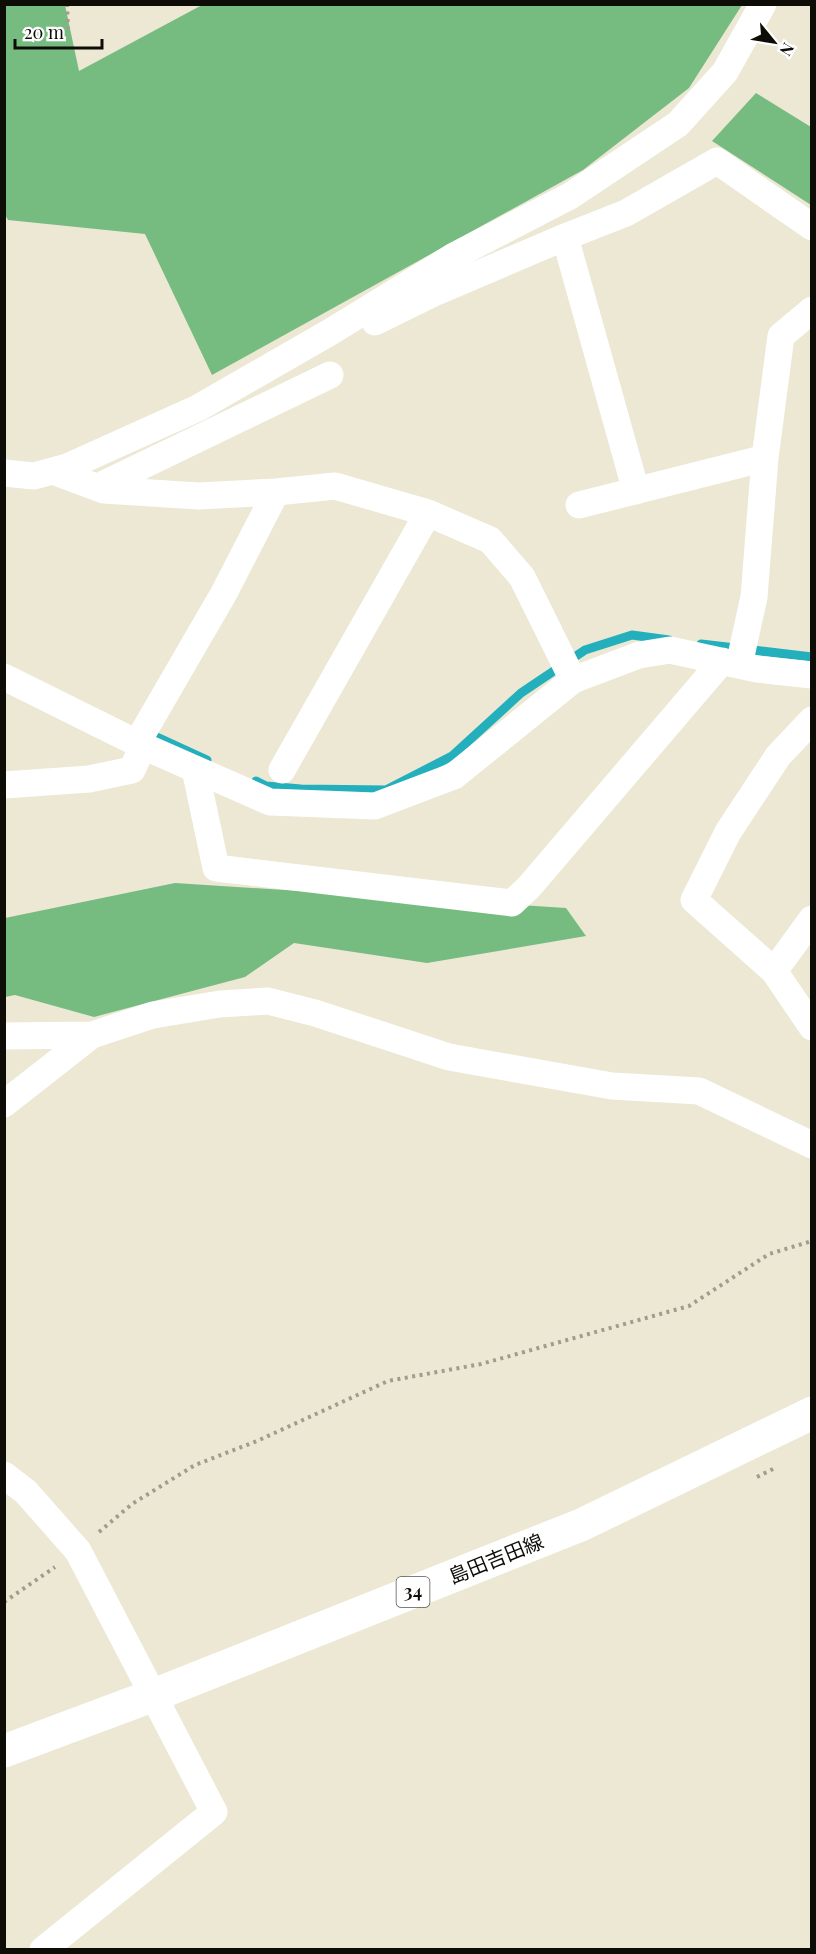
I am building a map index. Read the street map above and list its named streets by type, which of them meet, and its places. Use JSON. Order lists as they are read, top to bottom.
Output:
{
  "streets": {
    "main road": ["島田吉田線", "34"]
  },
  "scale_bar": "20 m",
  "north": "bottom right"
}
